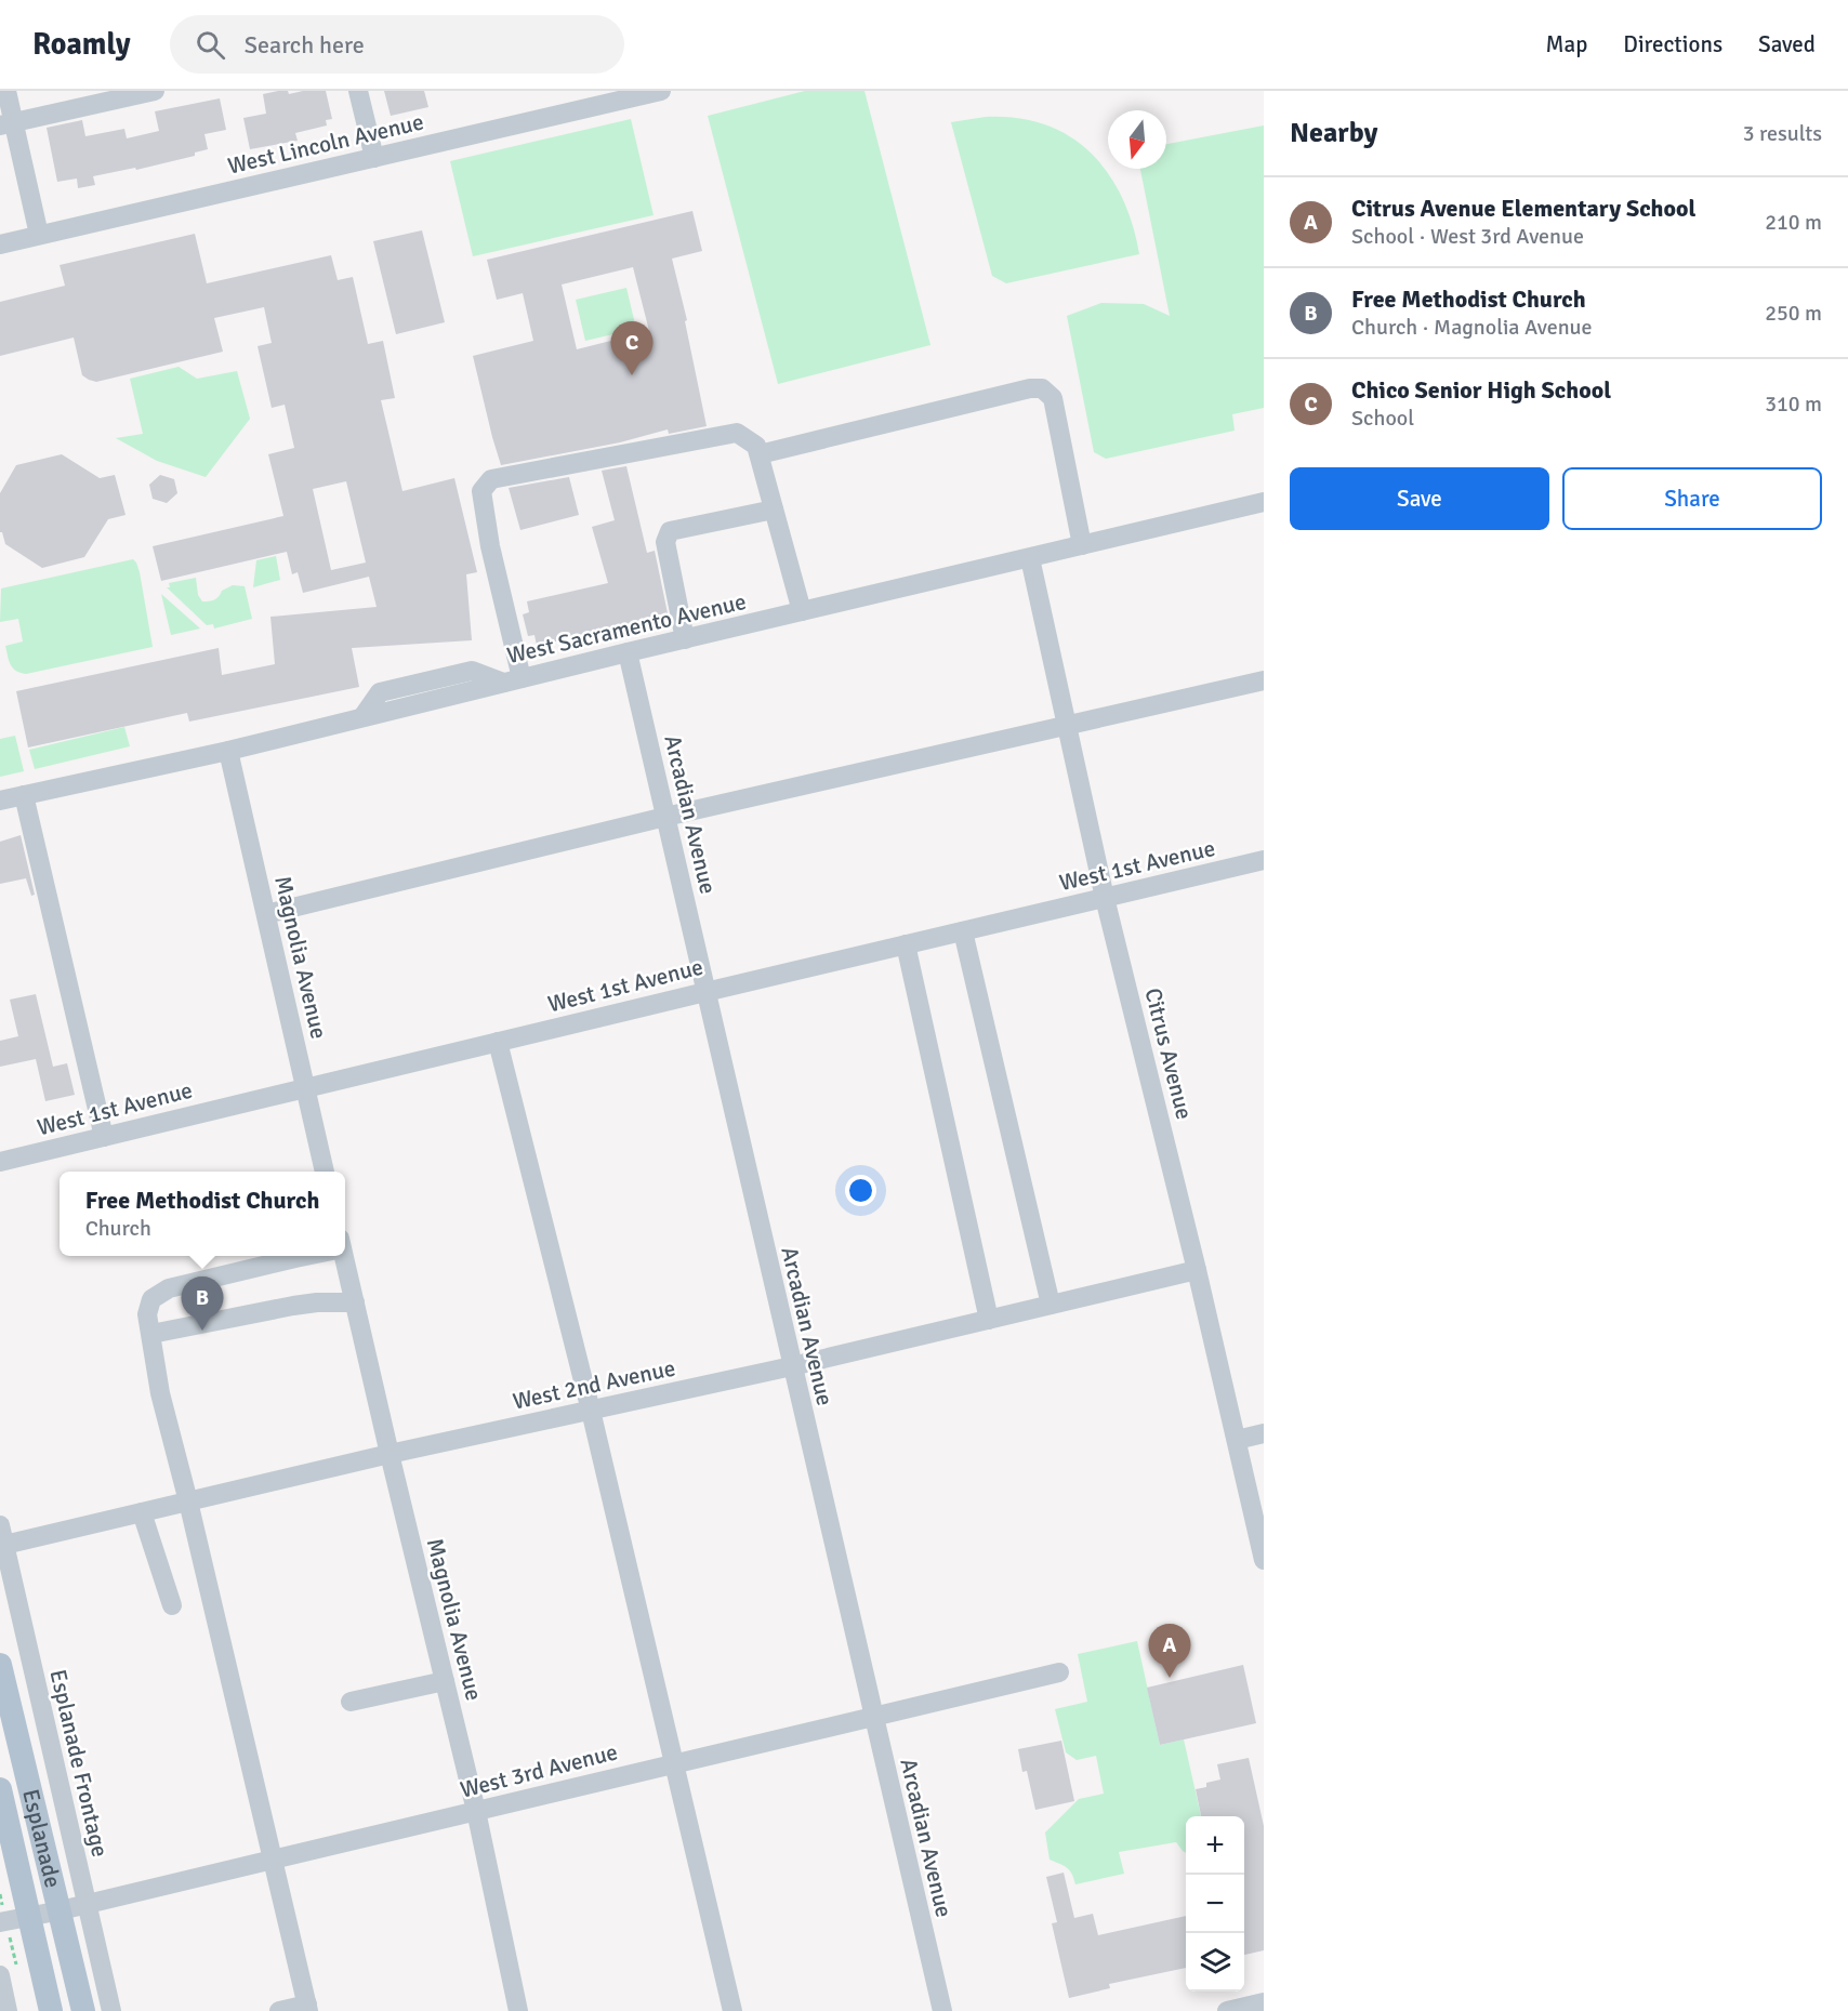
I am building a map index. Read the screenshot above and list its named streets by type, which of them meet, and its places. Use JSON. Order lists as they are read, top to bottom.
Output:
{
  "streets": {
    "main road": ["Esplanade"],
    "street": [
      "West Lincoln Avenue",
      "West Sacramento Avenue",
      "Arcadian Avenue",
      "West 1st Avenue",
      "Magnolia Avenue",
      "Citrus Avenue",
      "West 2nd Avenue",
      "Esplanade Frontage",
      "West 3rd Avenue"
    ]
  },
  "crossings": [
    ["West Sacramento Avenue", "Arcadian Avenue"],
    ["West Sacramento Avenue", "Magnolia Avenue"],
    ["West Sacramento Avenue", "Citrus Avenue"],
    ["Arcadian Avenue", "West 1st Avenue"],
    ["Arcadian Avenue", "West 2nd Avenue"],
    ["Arcadian Avenue", "West 3rd Avenue"],
    ["West 1st Avenue", "Magnolia Avenue"],
    ["West 1st Avenue", "Citrus Avenue"],
    ["Magnolia Avenue", "West 2nd Avenue"],
    ["Magnolia Avenue", "West 3rd Avenue"],
    ["Citrus Avenue", "West 2nd Avenue"],
    ["West 2nd Avenue", "Esplanade Frontage"],
    ["Esplanade Frontage", "West 3rd Avenue"],
    ["West 3rd Avenue", "Esplanade"]
  ],
  "north": "bottom",
  "page": {
    "header": "Roamly",
    "search": "Search here",
    "nav": ["Map", "Directions", "Saved"],
    "heading": ["Nearby", "3 results"],
    "list": [
      {
        "mark": "A",
        "name": "Citrus Avenue Elementary School",
        "note": "School · West 3rd Avenue",
        "value": "210 m"
      },
      {
        "mark": "B",
        "name": "Free Methodist Church",
        "note": "Church · Magnolia Avenue",
        "value": "250 m"
      },
      {
        "mark": "C",
        "name": "Chico Senior High School",
        "note": "School",
        "value": "310 m"
      }
    ],
    "pins": ["C", "B", "A"],
    "buttons": ["Save", "Share"],
    "popup": ["Free Methodist Church", "Church"],
    "map_buttons": ["+", "−"]
  }
}
